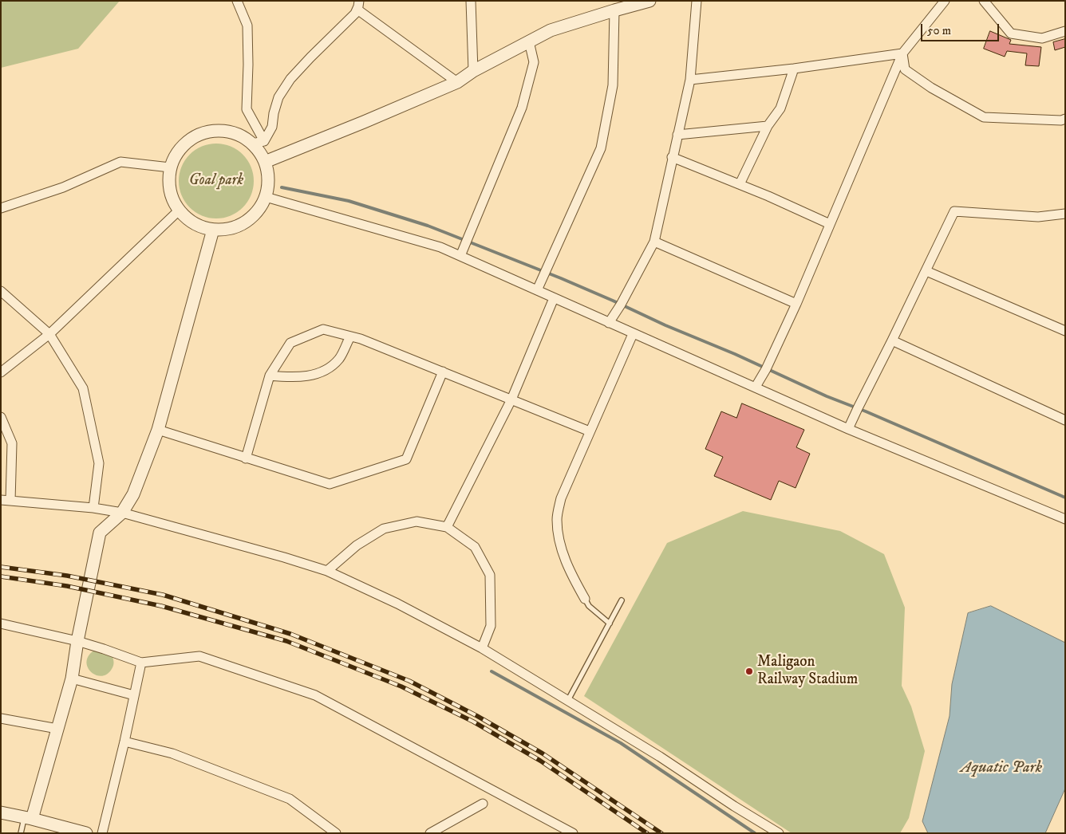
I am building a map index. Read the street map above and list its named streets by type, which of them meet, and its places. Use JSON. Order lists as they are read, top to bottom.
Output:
{
  "water": ["Aquatic Park"],
  "parks": ["Goal park"],
  "places": ["Maligaon Railway Stadium"],
  "scale_bar": "50 m"
}
